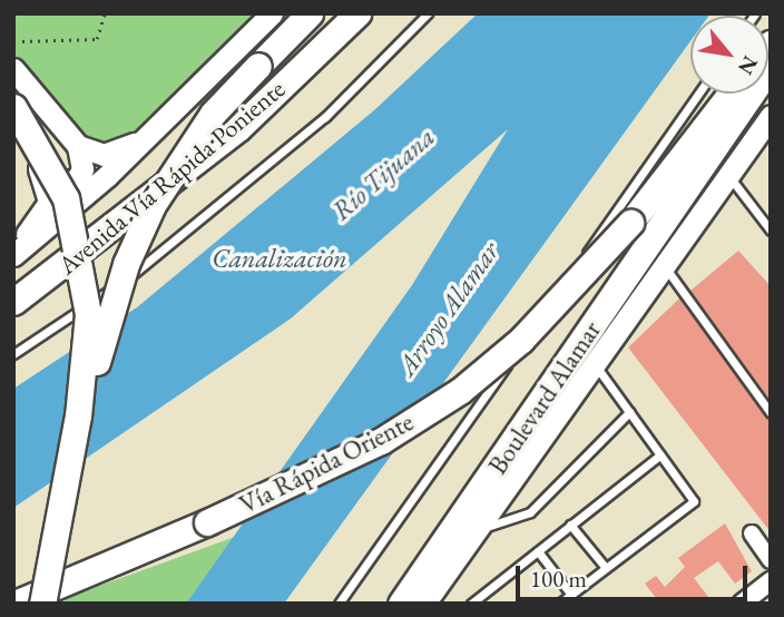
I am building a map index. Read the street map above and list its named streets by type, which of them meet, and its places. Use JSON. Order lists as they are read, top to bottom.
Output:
{
  "streets": {
    "highway": ["Avenida Vía Rápida Poniente", "Boulevard Alamar", "Vía Rápida Oriente"]
  },
  "water": ["Río Tijuana", "Canalización", "Arroyo Alamar"],
  "scale_bar": "100 m",
  "north": "bottom right"
}
